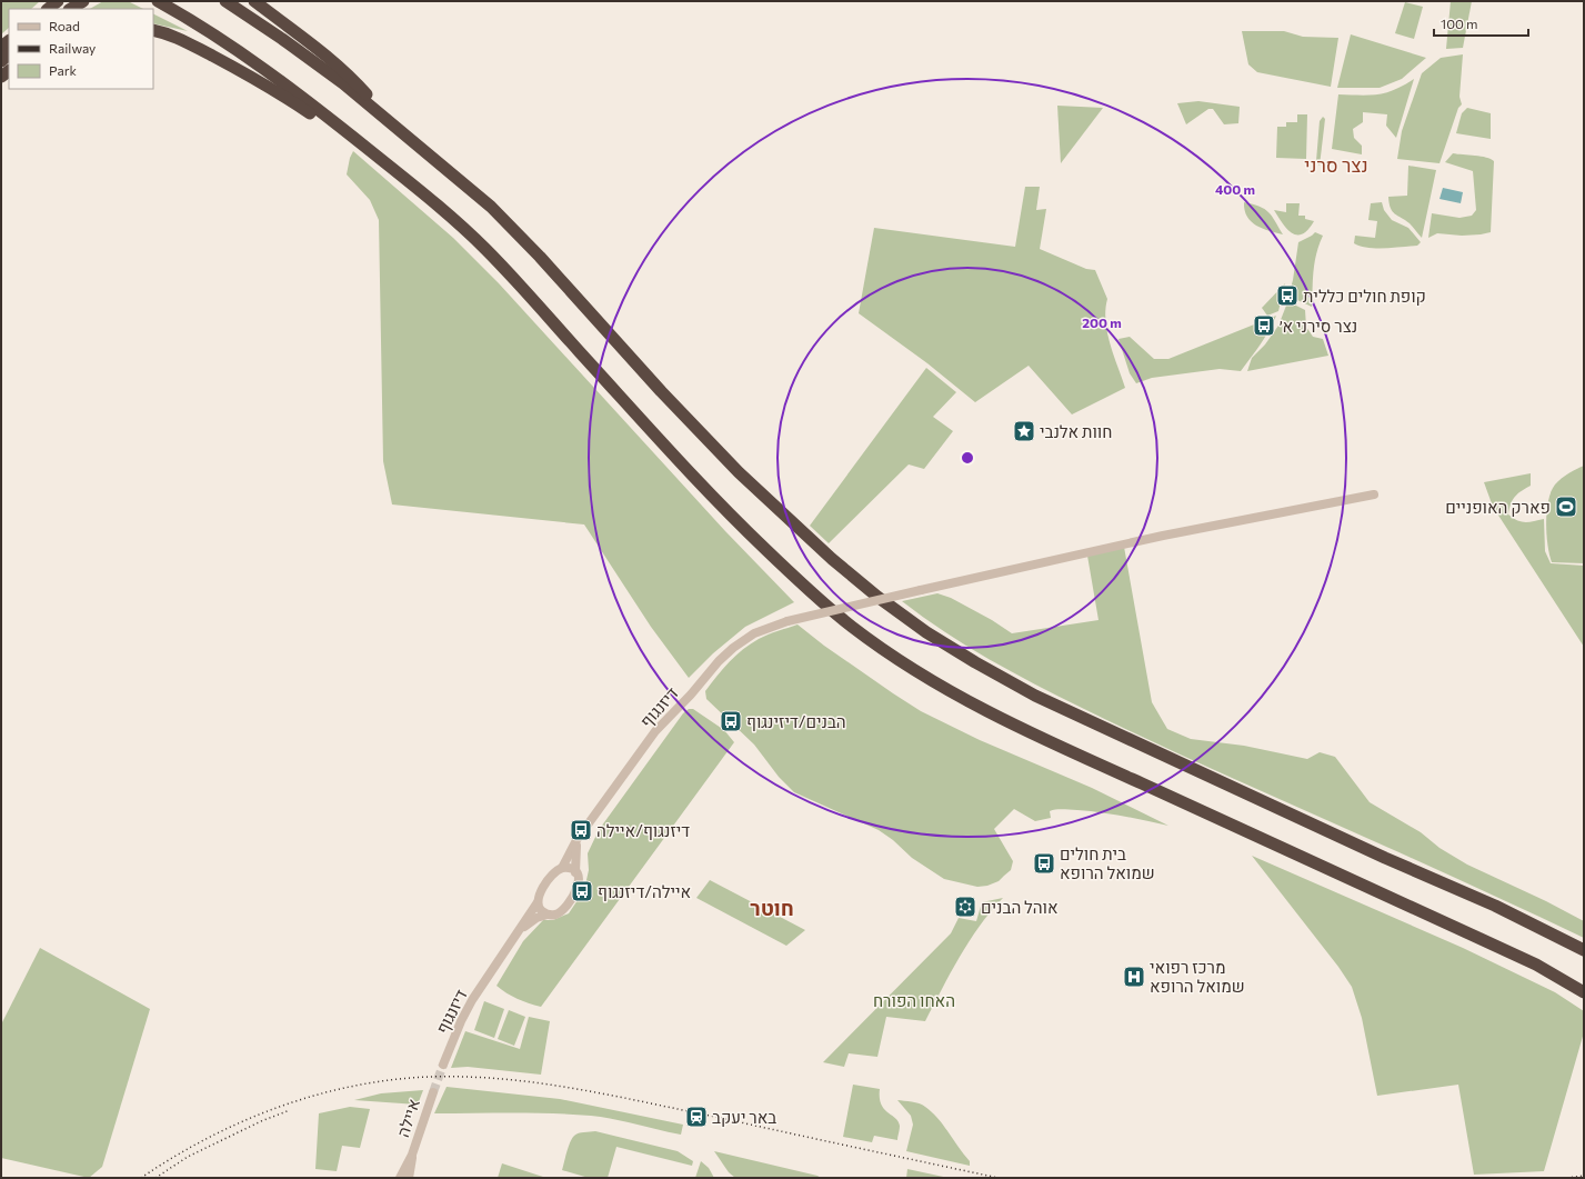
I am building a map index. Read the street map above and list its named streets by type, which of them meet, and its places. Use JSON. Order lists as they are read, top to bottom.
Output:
{
  "streets": {
    "street": ["דיזנגוף", "איילה"]
  },
  "districts": ["נצר סרני", "חוטר"],
  "parks": ["האחו הפורח"],
  "places": {
    "bus stop": [
      "קופת חולים כללית",
      "נצר סירני א׳",
      "הבנים/דיזינגוף",
      "דיזנגוף/איילה",
      "בית חולים שמואל הרופא",
      "איילה/דיזנגוף"
    ],
    "place": ["חוות אלנבי"],
    "sports": ["פארק האופניים"],
    "synagogue": ["אוהל הבנים"],
    "hospital": ["מרכז רפואי שמואל הרופא"],
    "station": ["באר יעקב"]
  },
  "legend": ["Road", "Railway", "Park"],
  "scale_bar": "100 m",
  "rings": ["400 m", "200 m"]
}
